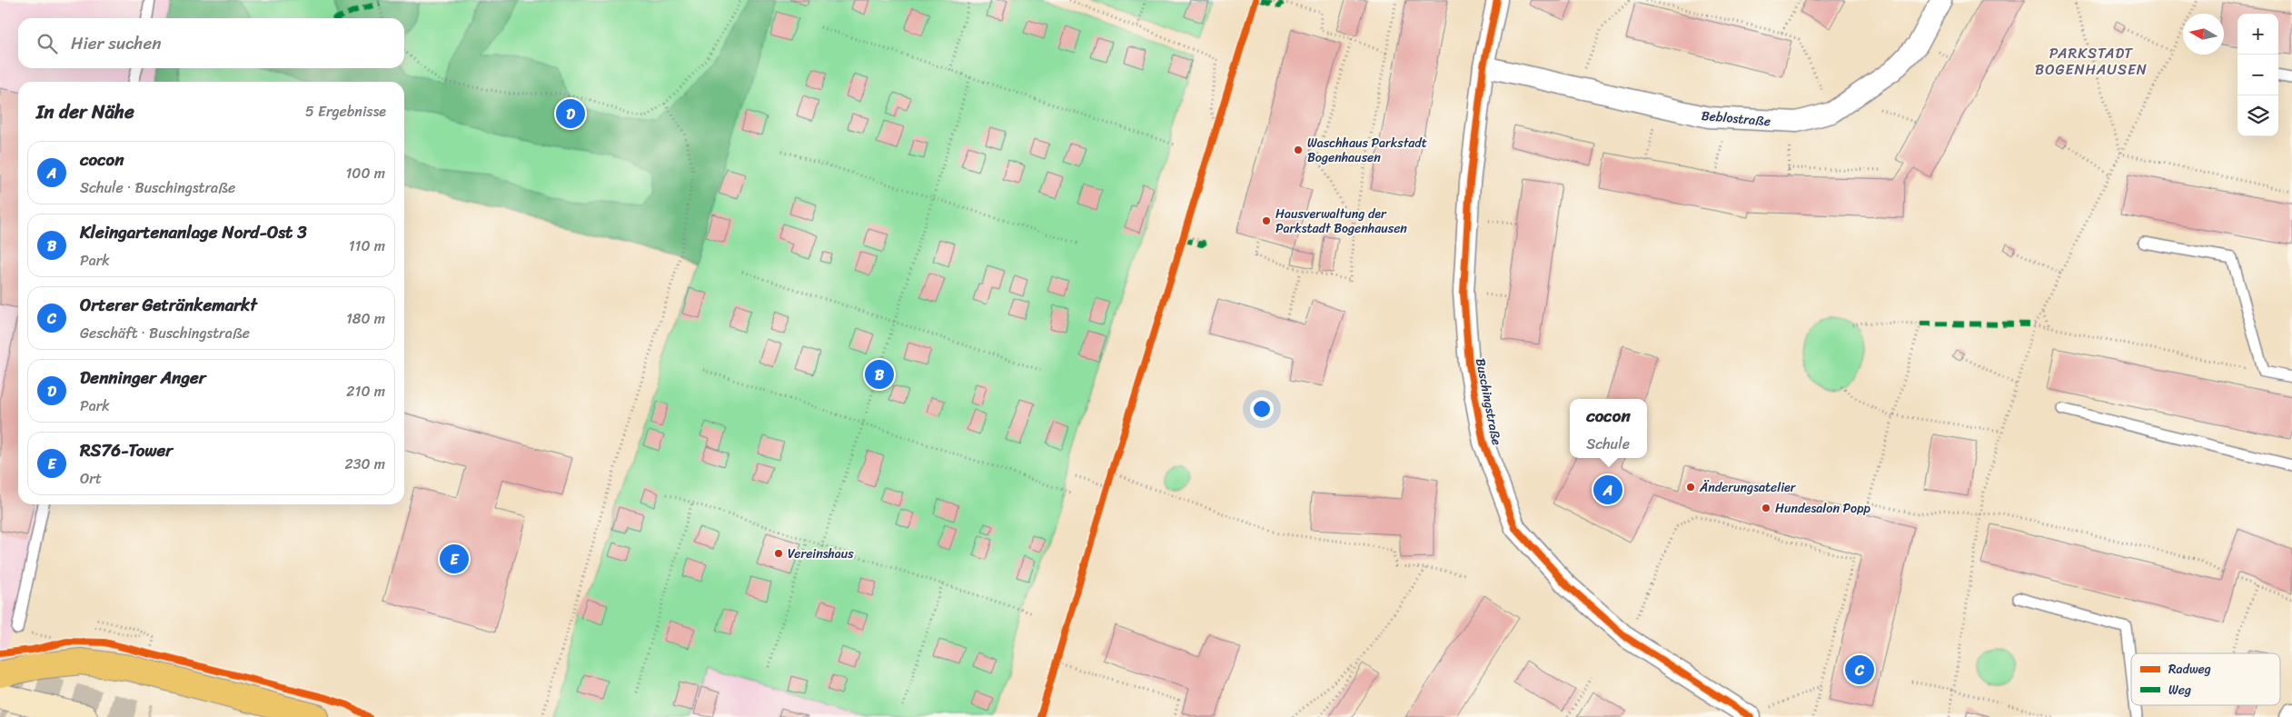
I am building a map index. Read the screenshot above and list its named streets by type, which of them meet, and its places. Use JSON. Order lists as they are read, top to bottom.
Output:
{
  "streets": {
    "street": ["Beblostraße", "Buschingstraße"]
  },
  "crossings": [
    ["Beblostraße", "Buschingstraße"]
  ],
  "districts": ["PARKSTADT BOGENHAUSEN"],
  "places": [
    "Waschhaus Parkstadt Bogenhausen",
    "Hausverwaltung der Parkstadt Bogenhausen",
    "Änderungsatelier",
    "Hundesalon Popp",
    "Vereinshaus"
  ],
  "legend": ["Radweg", "Weg"],
  "north": "left",
  "page": {
    "map_buttons": ["+", "−"],
    "search": "Hier suchen",
    "heading": ["In der Nähe", "5 Ergebnisse"],
    "pins": [
      "D",
      "B",
      "A",
      "E",
      "C"
    ],
    "list": [
      {
        "mark": "A",
        "name": "cocon",
        "note": "Schule · Buschingstraße",
        "value": "100 m"
      },
      {
        "mark": "B",
        "name": "Kleingartenanlage Nord-Ost 3",
        "note": "Park",
        "value": "110 m"
      },
      {
        "mark": "C",
        "name": "Orterer Getränkemarkt",
        "note": "Geschäft · Buschingstraße",
        "value": "180 m"
      },
      {
        "mark": "D",
        "name": "Denninger Anger",
        "note": "Park",
        "value": "210 m"
      },
      {
        "mark": "E",
        "name": "RS76-Tower",
        "note": "Ort",
        "value": "230 m"
      }
    ],
    "popup": ["cocon", "Schule"]
  }
}
